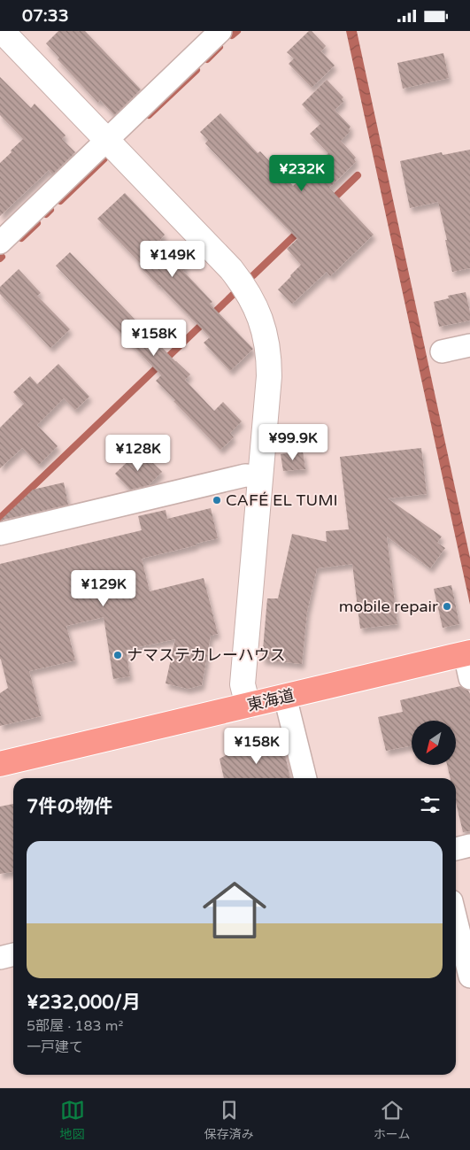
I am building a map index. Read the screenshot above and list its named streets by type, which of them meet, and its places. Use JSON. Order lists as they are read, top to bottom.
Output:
{
  "streets": {
    "highway": ["東海道"]
  },
  "places": ["CAFÉ EL TUMI", "mobile repair", "ナマステカレーハウス"],
  "north": "bottom left",
  "page": {
    "status": "07:33",
    "price": [
      "¥232K",
      "¥149K",
      "¥158K",
      "¥99.9K",
      "¥128K",
      "¥129K",
      "¥158K"
    ],
    "heading": "7件の物件",
    "list": [
      {
        "name": "¥232,000/月",
        "note": "5部屋 · 183 m² · 一戸建て"
      }
    ],
    "tabs": ["地図", "保存済み", "ホーム"]
  }
}
